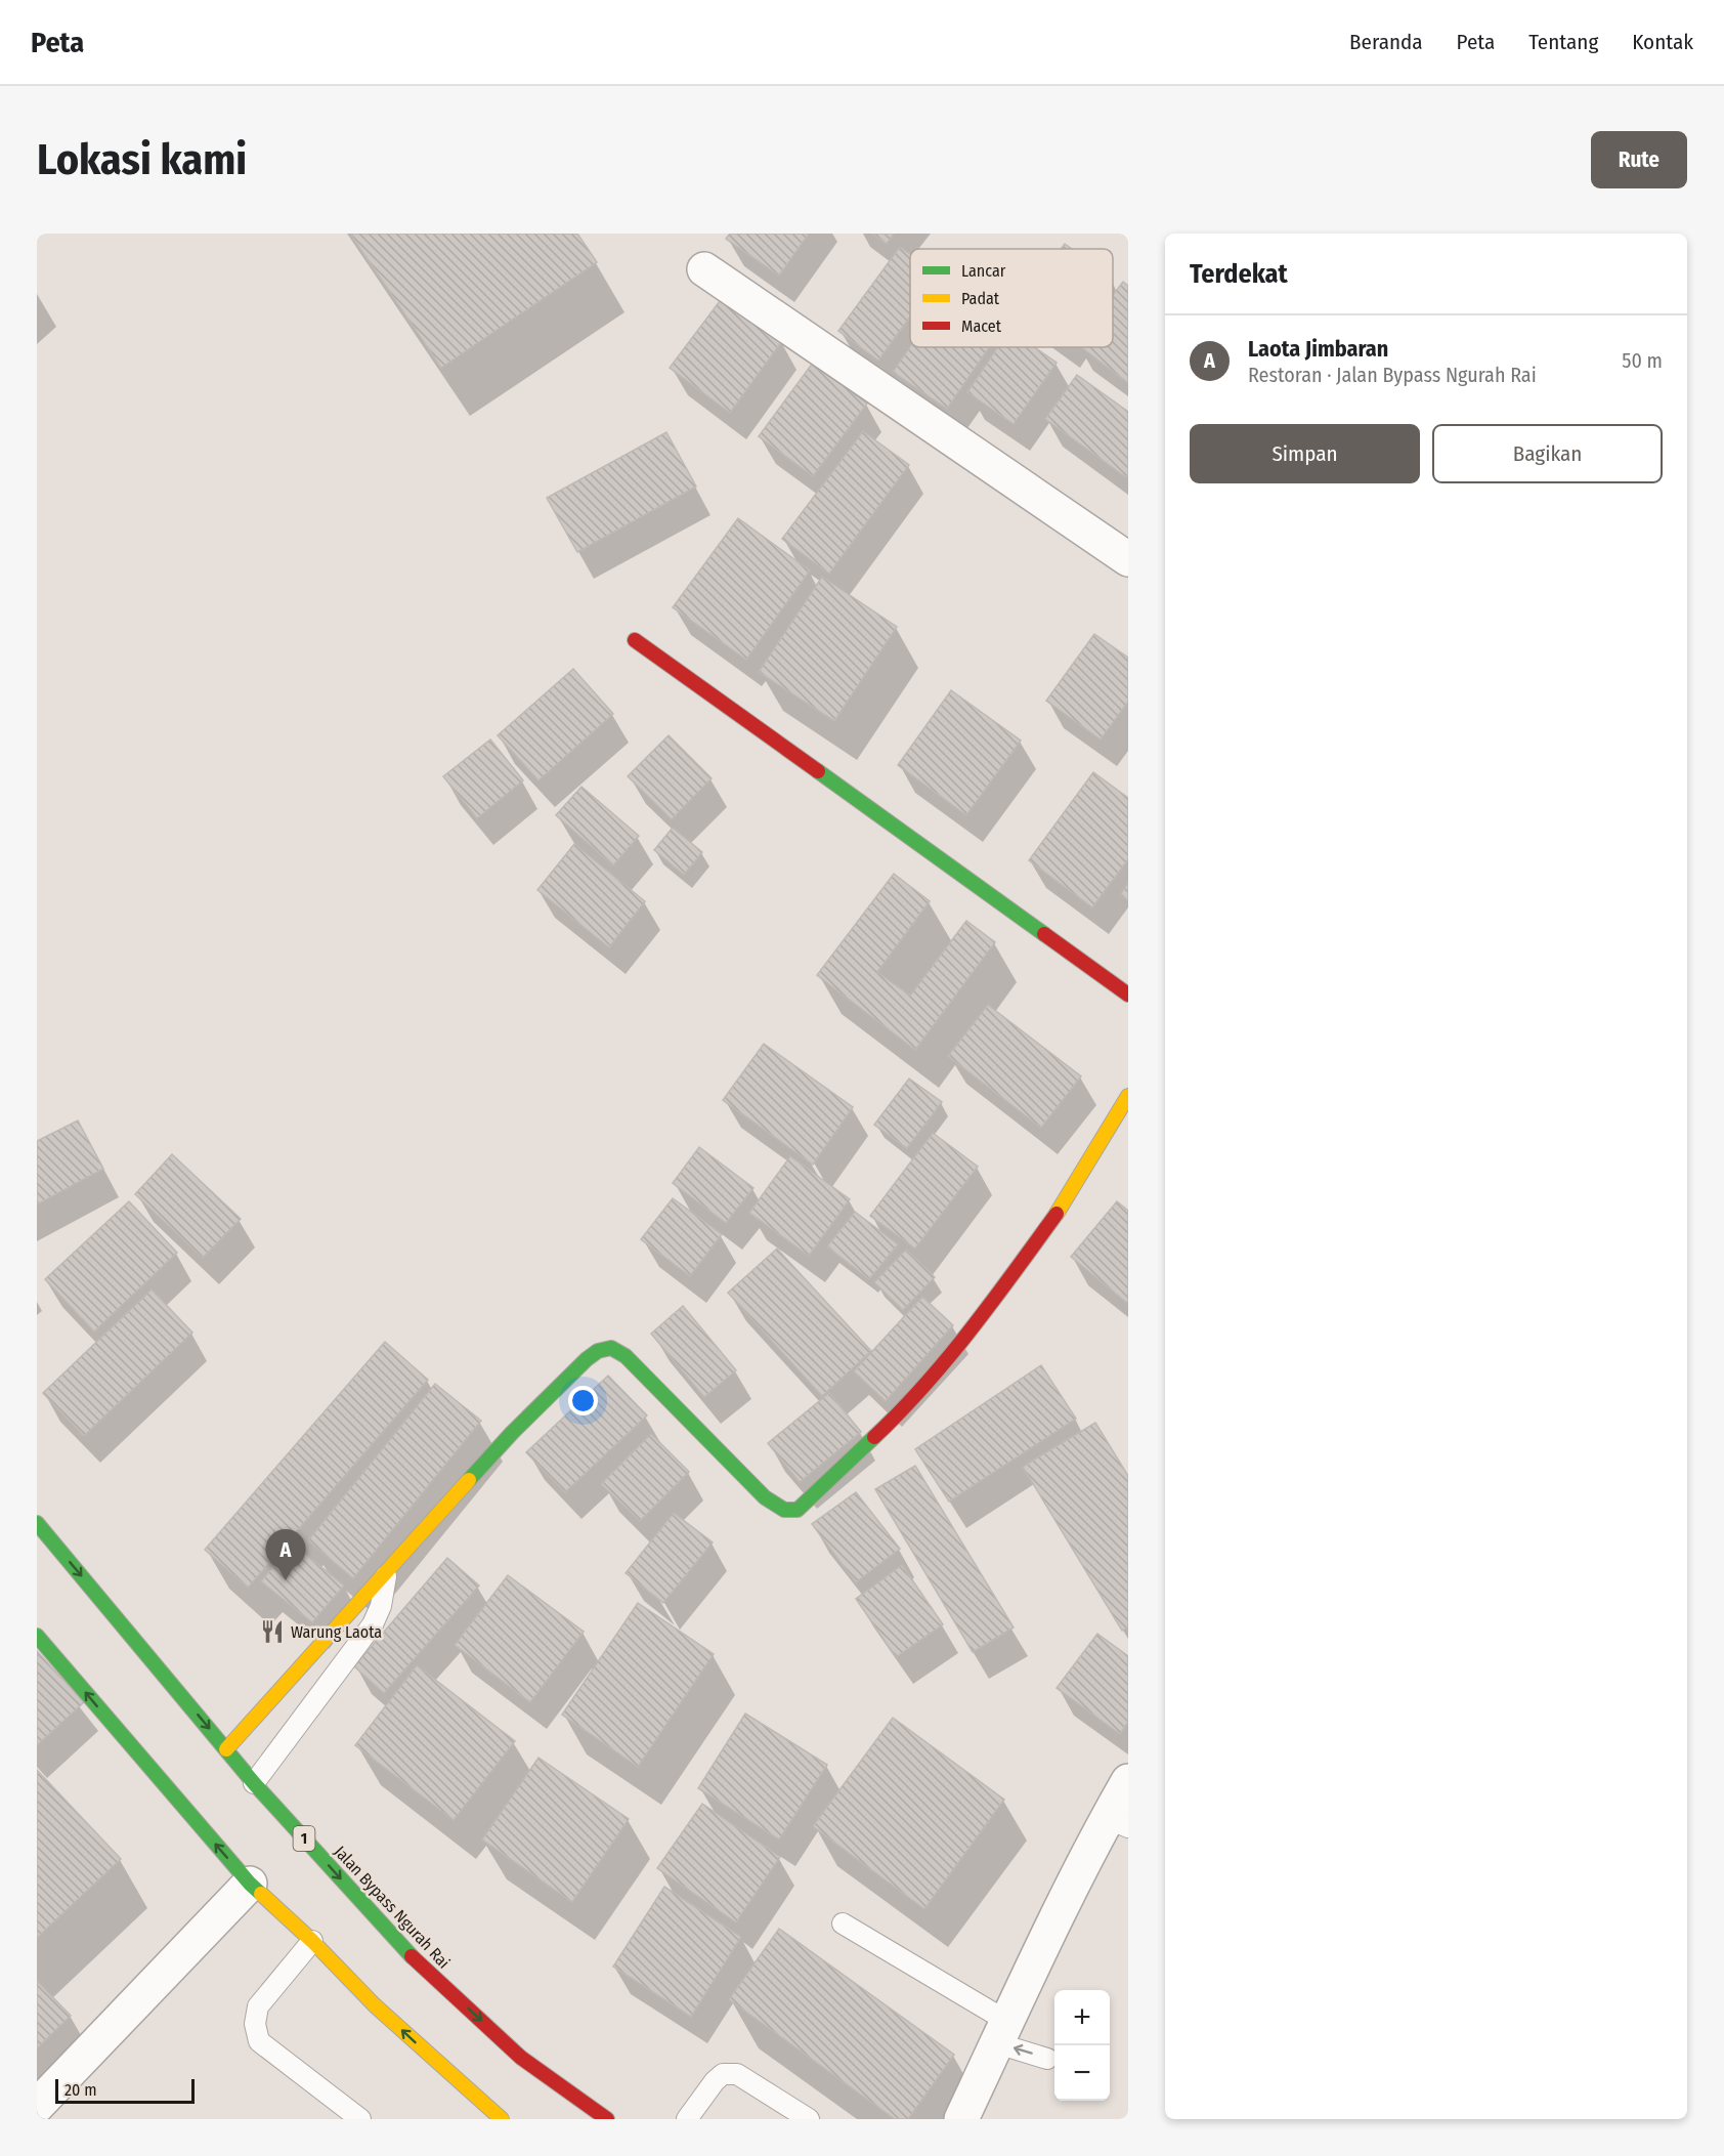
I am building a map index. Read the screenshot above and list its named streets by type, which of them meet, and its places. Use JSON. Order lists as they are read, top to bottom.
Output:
{
  "streets": {
    "main road": ["1", "Jalan Bypass Ngurah Rai"]
  },
  "places": {
    "restaurant": ["Warung Laota"]
  },
  "legend": ["Lancar", "Padat", "Macet"],
  "scale_bar": "20 m",
  "page": {
    "header": "Peta",
    "nav": [
      "Beranda",
      "Peta",
      "Tentang",
      "Kontak"
    ],
    "buttons": [
      "Rute",
      ["Simpan", "Bagikan"]
    ],
    "title": "Lokasi kami",
    "heading": "Terdekat",
    "list": [
      {
        "mark": "A",
        "name": "Laota Jimbaran",
        "note": "Restoran · Jalan Bypass Ngurah Rai",
        "value": "50 m"
      }
    ],
    "pins": "A",
    "map_buttons": ["+", "−"],
    "scale": "20 m"
  }
}
